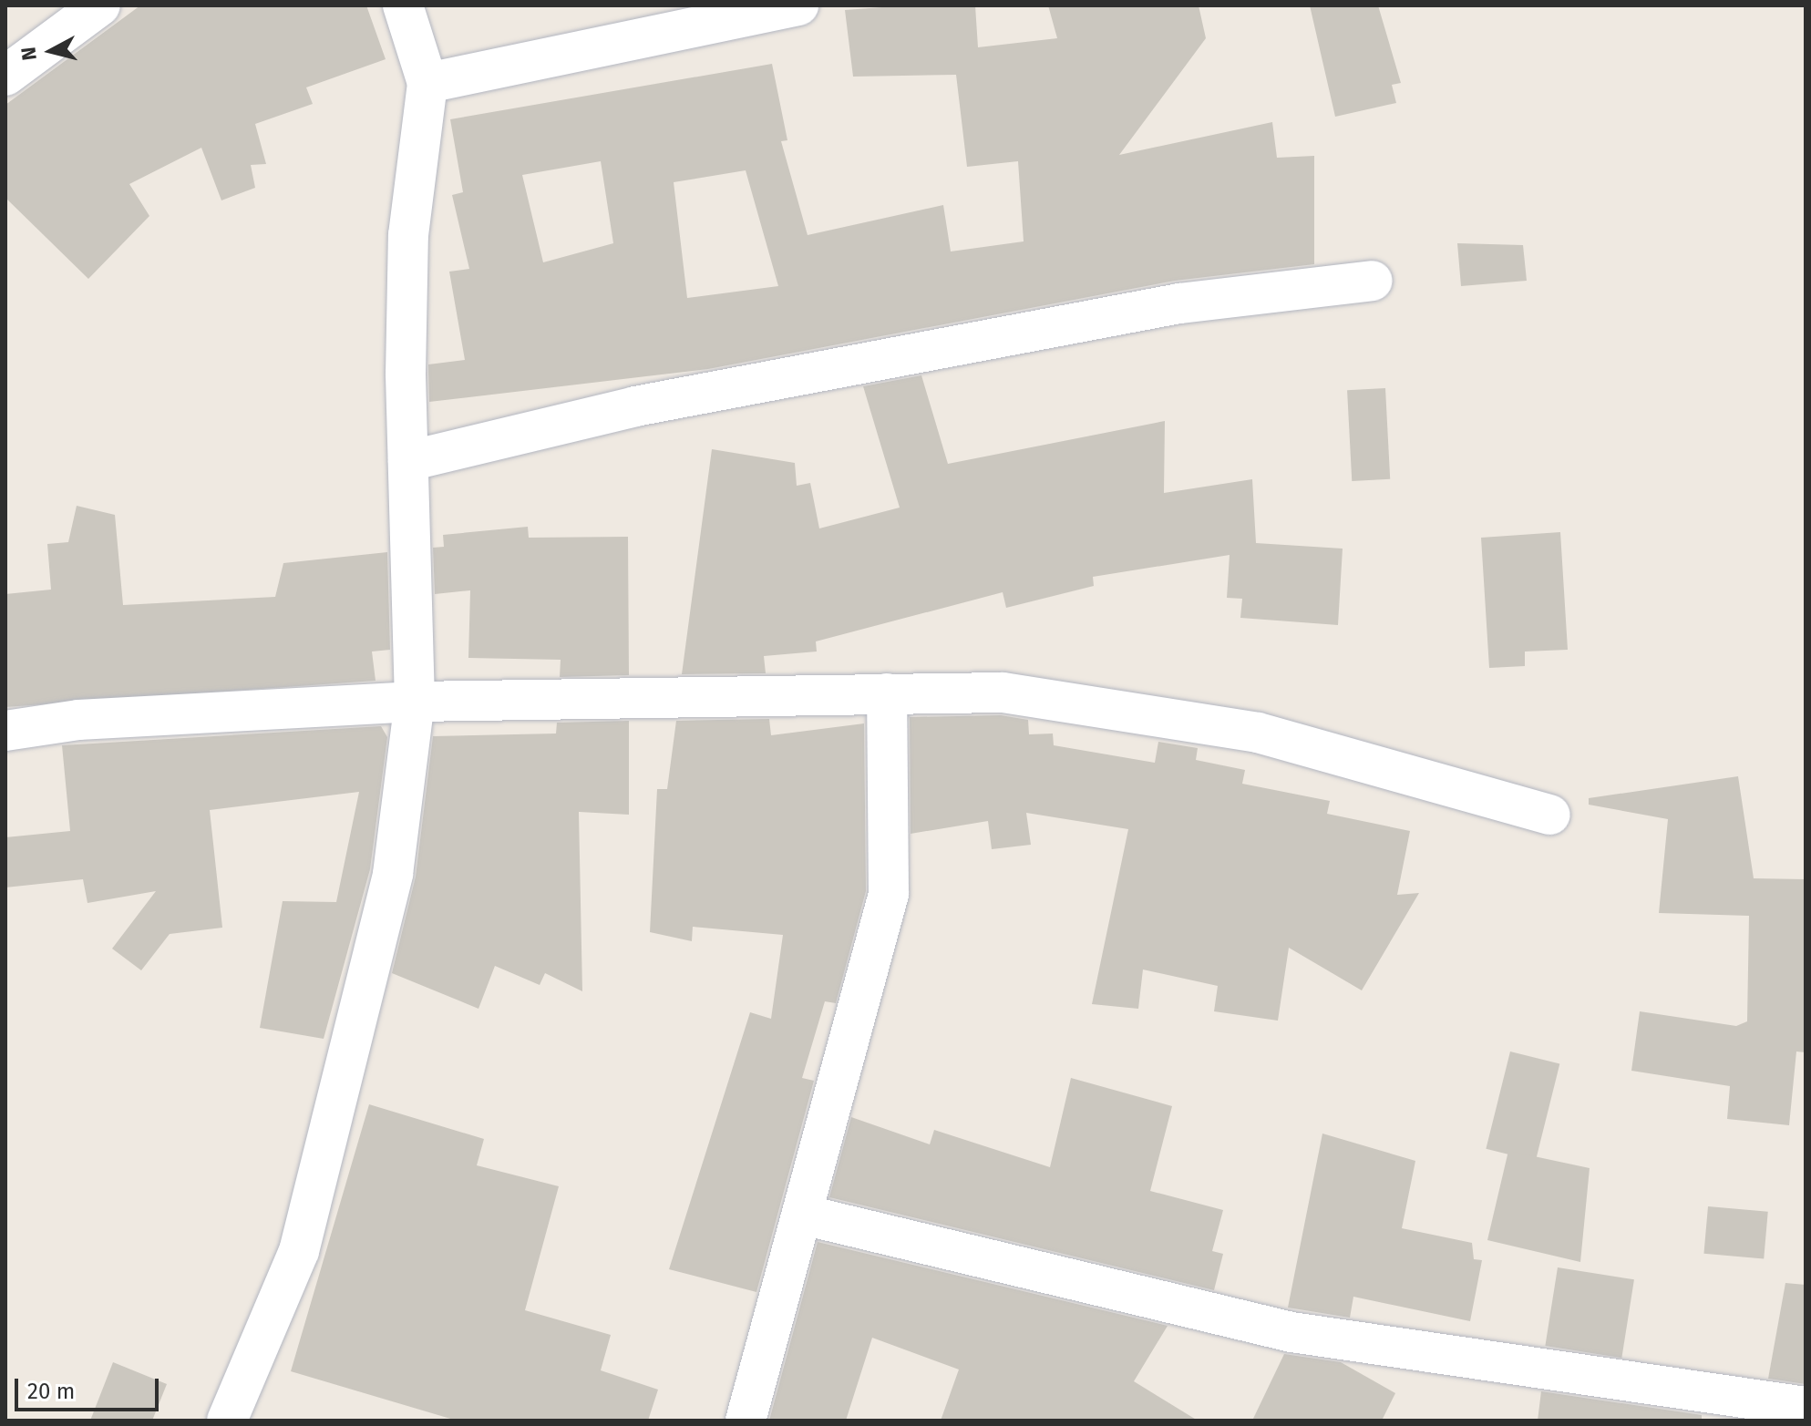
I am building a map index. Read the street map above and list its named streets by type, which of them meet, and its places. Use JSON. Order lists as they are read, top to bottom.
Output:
{
  "scale_bar": "20 m",
  "north": "left"
}
